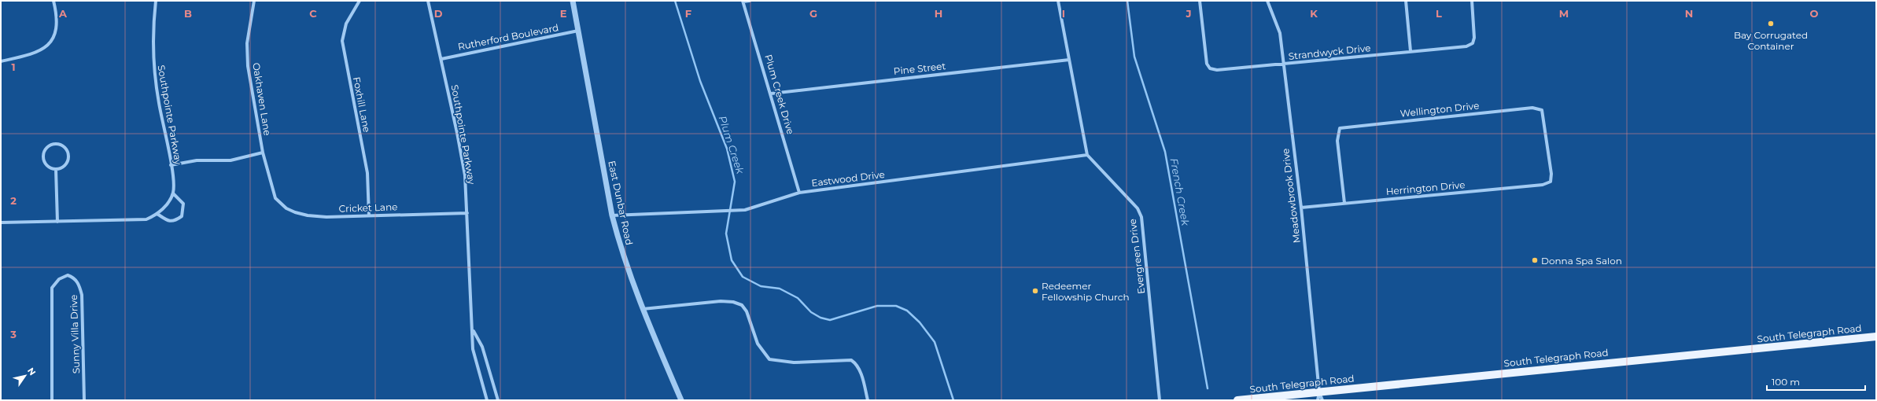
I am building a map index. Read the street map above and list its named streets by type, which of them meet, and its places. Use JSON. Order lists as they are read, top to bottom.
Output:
{
  "streets": {
    "main road": ["South Telegraph Road"],
    "street": [
      "Rutherford Boulevard",
      "Strandwyck Drive",
      "Pine Street",
      "Plum Creek Drive",
      "Oakhaven Lane",
      "Foxhill Lane",
      "Wellington Drive",
      "Southpointe Parkway",
      "Eastwood Drive",
      "Herrington Drive",
      "Meadowbrook Drive",
      "East Dunbar Road",
      "Cricket Lane",
      "Evergreen Drive",
      "Sunny Villa Drive"
    ]
  },
  "crossings": [
    ["Rutherford Boulevard", "Southpointe Parkway"],
    ["Rutherford Boulevard", "East Dunbar Road"],
    ["Strandwyck Drive", "Meadowbrook Drive"],
    ["Pine Street", "Plum Creek Drive"],
    ["Plum Creek Drive", "Eastwood Drive"],
    ["Oakhaven Lane", "Cricket Lane"],
    ["Foxhill Lane", "Cricket Lane"],
    ["Wellington Drive", "Herrington Drive"],
    ["Southpointe Parkway", "Cricket Lane"],
    ["Eastwood Drive", "East Dunbar Road"],
    ["Eastwood Drive", "Evergreen Drive"],
    ["Herrington Drive", "Meadowbrook Drive"],
    ["Meadowbrook Drive", "South Telegraph Road"]
  ],
  "water": ["Plum Creek", "French Creek"],
  "places": ["Bay Corrugated Container", "Donna Spa Salon", "Redeemer Fellowship Church"],
  "scale_bar": "100 m",
  "north": "top right",
  "grid": {
    "columns": [
      "A",
      "B",
      "C",
      "D",
      "E",
      "F",
      "G",
      "H",
      "I",
      "J",
      "K",
      "L",
      "M",
      "N",
      "O"
    ],
    "rows": ["1", "2", "3"]
  }
}
